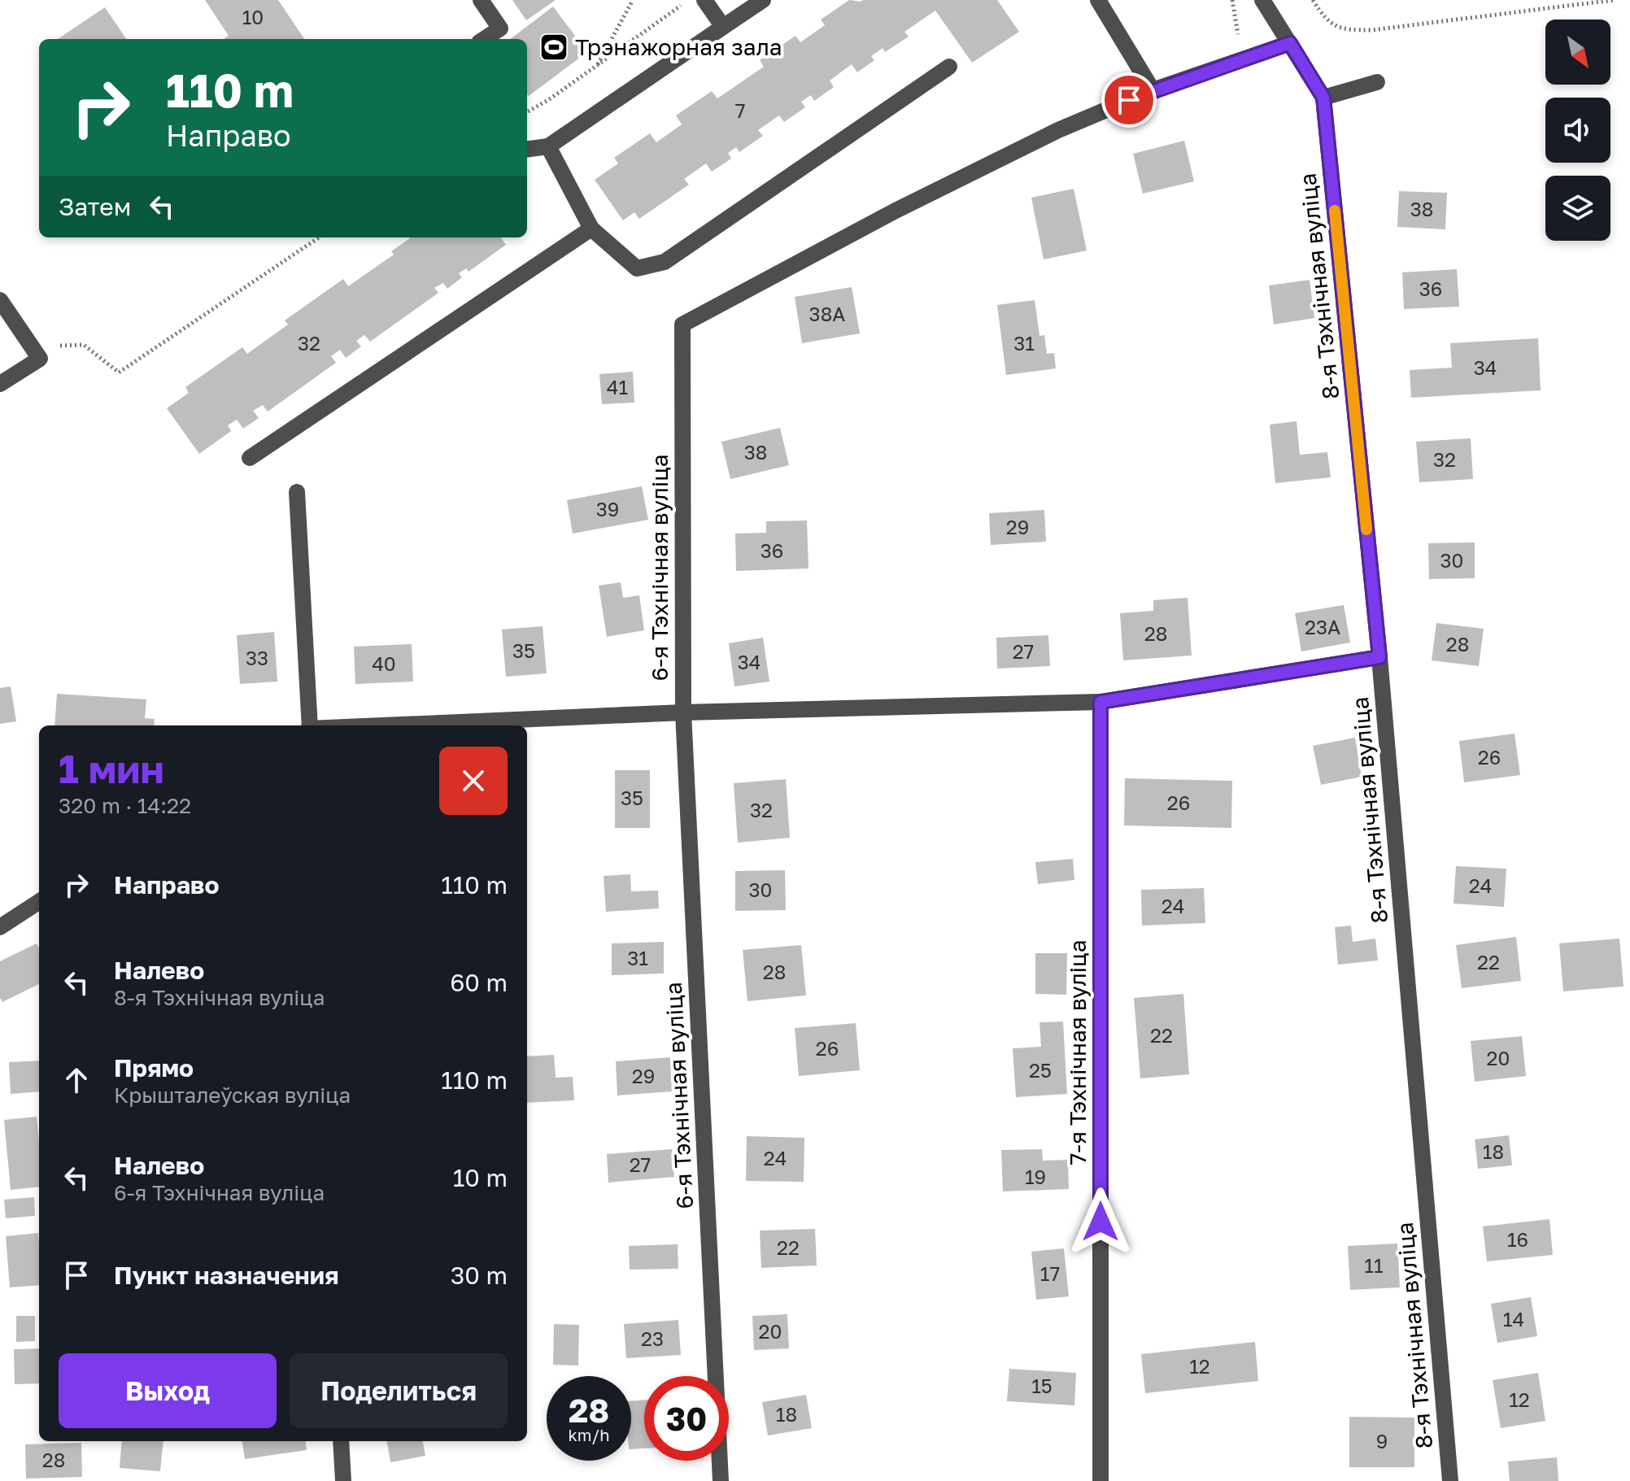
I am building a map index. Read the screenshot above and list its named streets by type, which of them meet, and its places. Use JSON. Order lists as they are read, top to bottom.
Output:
{
  "streets": {
    "street": ["8-я Тэхнічная вуліца", "6-я Тэхнічная вуліца", "7-я Тэхнічная вуліца"]
  },
  "places": {
    "sports": ["Трэнажорная зала"]
  },
  "house_numbers": [
    "10",
    "7",
    "38",
    "36",
    "38А",
    "32",
    "31",
    "34",
    "41",
    "38",
    "32",
    "39",
    "29",
    "36",
    "30",
    "23А",
    "28",
    "28",
    "35",
    "27",
    "33",
    "34",
    "40",
    "26",
    "35",
    "26",
    "32",
    "24",
    "30",
    "24",
    "31",
    "22",
    "28",
    "22",
    "26",
    "20",
    "25",
    "29",
    "18",
    "24",
    "27",
    "19",
    "16",
    "22",
    "11",
    "17",
    "14",
    "20",
    "23",
    "12",
    "15",
    "12",
    "18",
    "9",
    "28"
  ],
  "north": "bottom right",
  "page": {
    "turn": ["110 m", "Направо"],
    "then": "Затем",
    "heading": ["1 мин", "320 m · 14:22"],
    "list": [
      {
        "name": "Направо",
        "value": "110 m"
      },
      {
        "name": "Налево",
        "note": "8-я Тэхнічная вуліца",
        "value": "60 m"
      },
      {
        "name": "Прямо",
        "note": "Крышталеўская вуліца",
        "value": "110 m"
      },
      {
        "name": "Налево",
        "note": "6-я Тэхнічная вуліца",
        "value": "10 m"
      },
      {
        "name": "Пункт назначения",
        "value": "30 m"
      }
    ],
    "buttons": ["Выход", "Поделиться"],
    "speed": "28 km/h",
    "limit": "30"
  }
}
